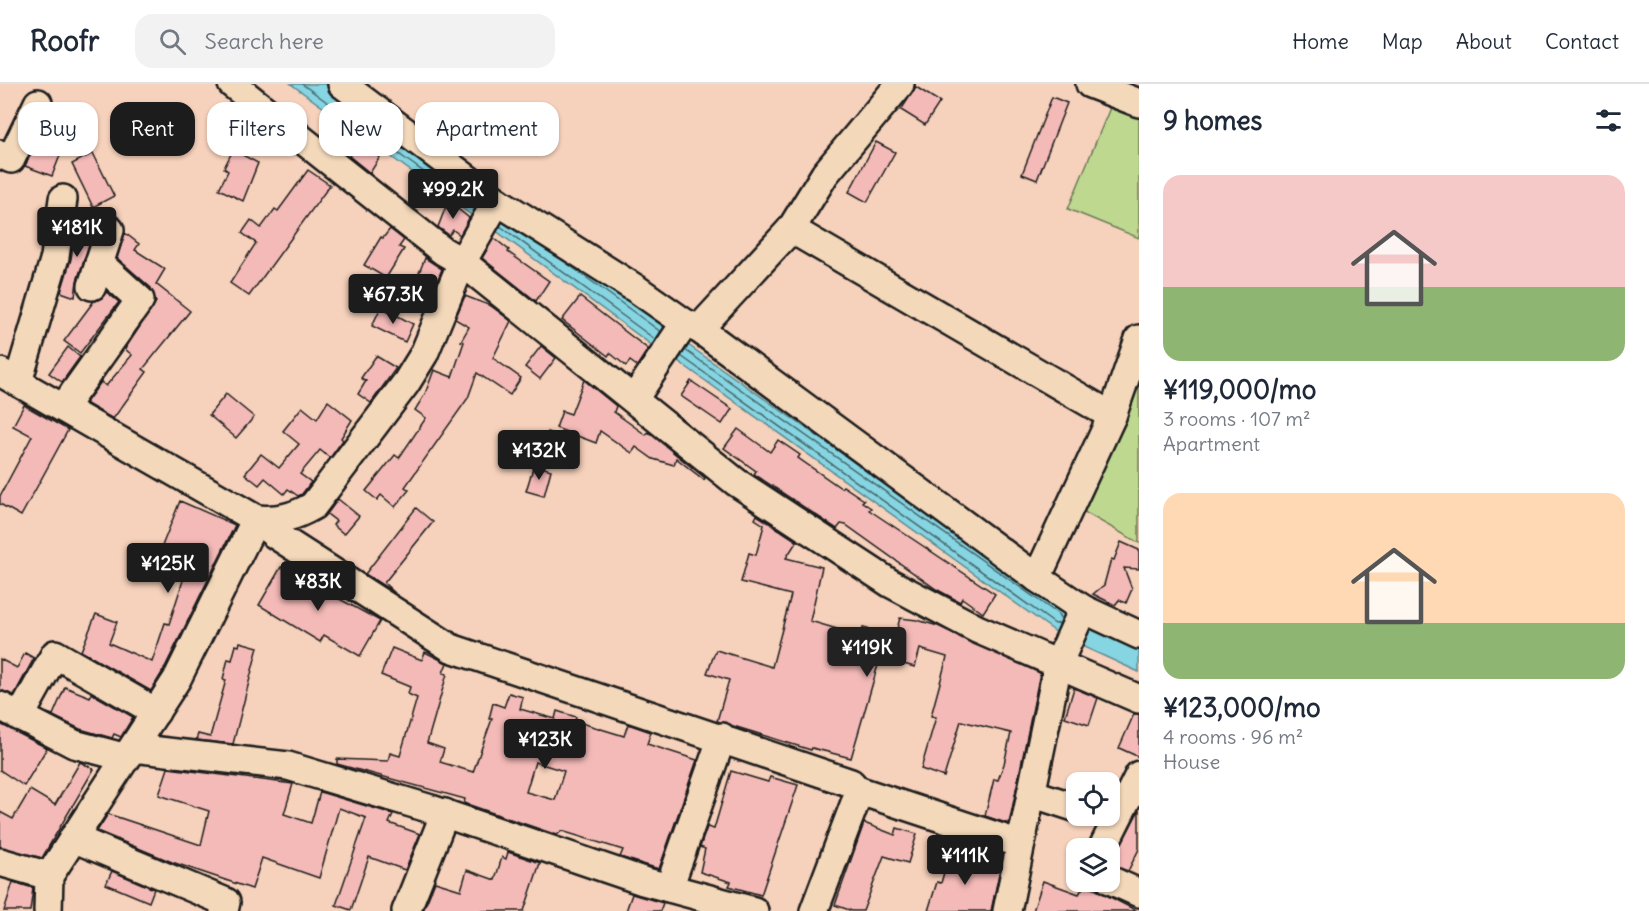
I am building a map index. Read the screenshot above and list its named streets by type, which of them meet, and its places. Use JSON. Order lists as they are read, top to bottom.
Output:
{
  "page": {
    "header": "Roofr",
    "search": "Search here",
    "nav": [
      "Home",
      "Map",
      "About",
      "Contact"
    ],
    "heading": "9 homes",
    "chip": [
      "Buy",
      "Rent",
      "Filters",
      "New",
      "Apartment"
    ],
    "list": [
      {
        "name": "¥119,000/mo",
        "note": "3 rooms · 107 m² · Apartment"
      },
      {
        "name": "¥123,000/mo",
        "note": "4 rooms · 96 m² · House"
      }
    ],
    "price": [
      "¥99.2K",
      "¥181K",
      "¥67.3K",
      "¥132K",
      "¥125K",
      "¥83K",
      "¥119K",
      "¥123K",
      "¥111K"
    ]
  }
}
